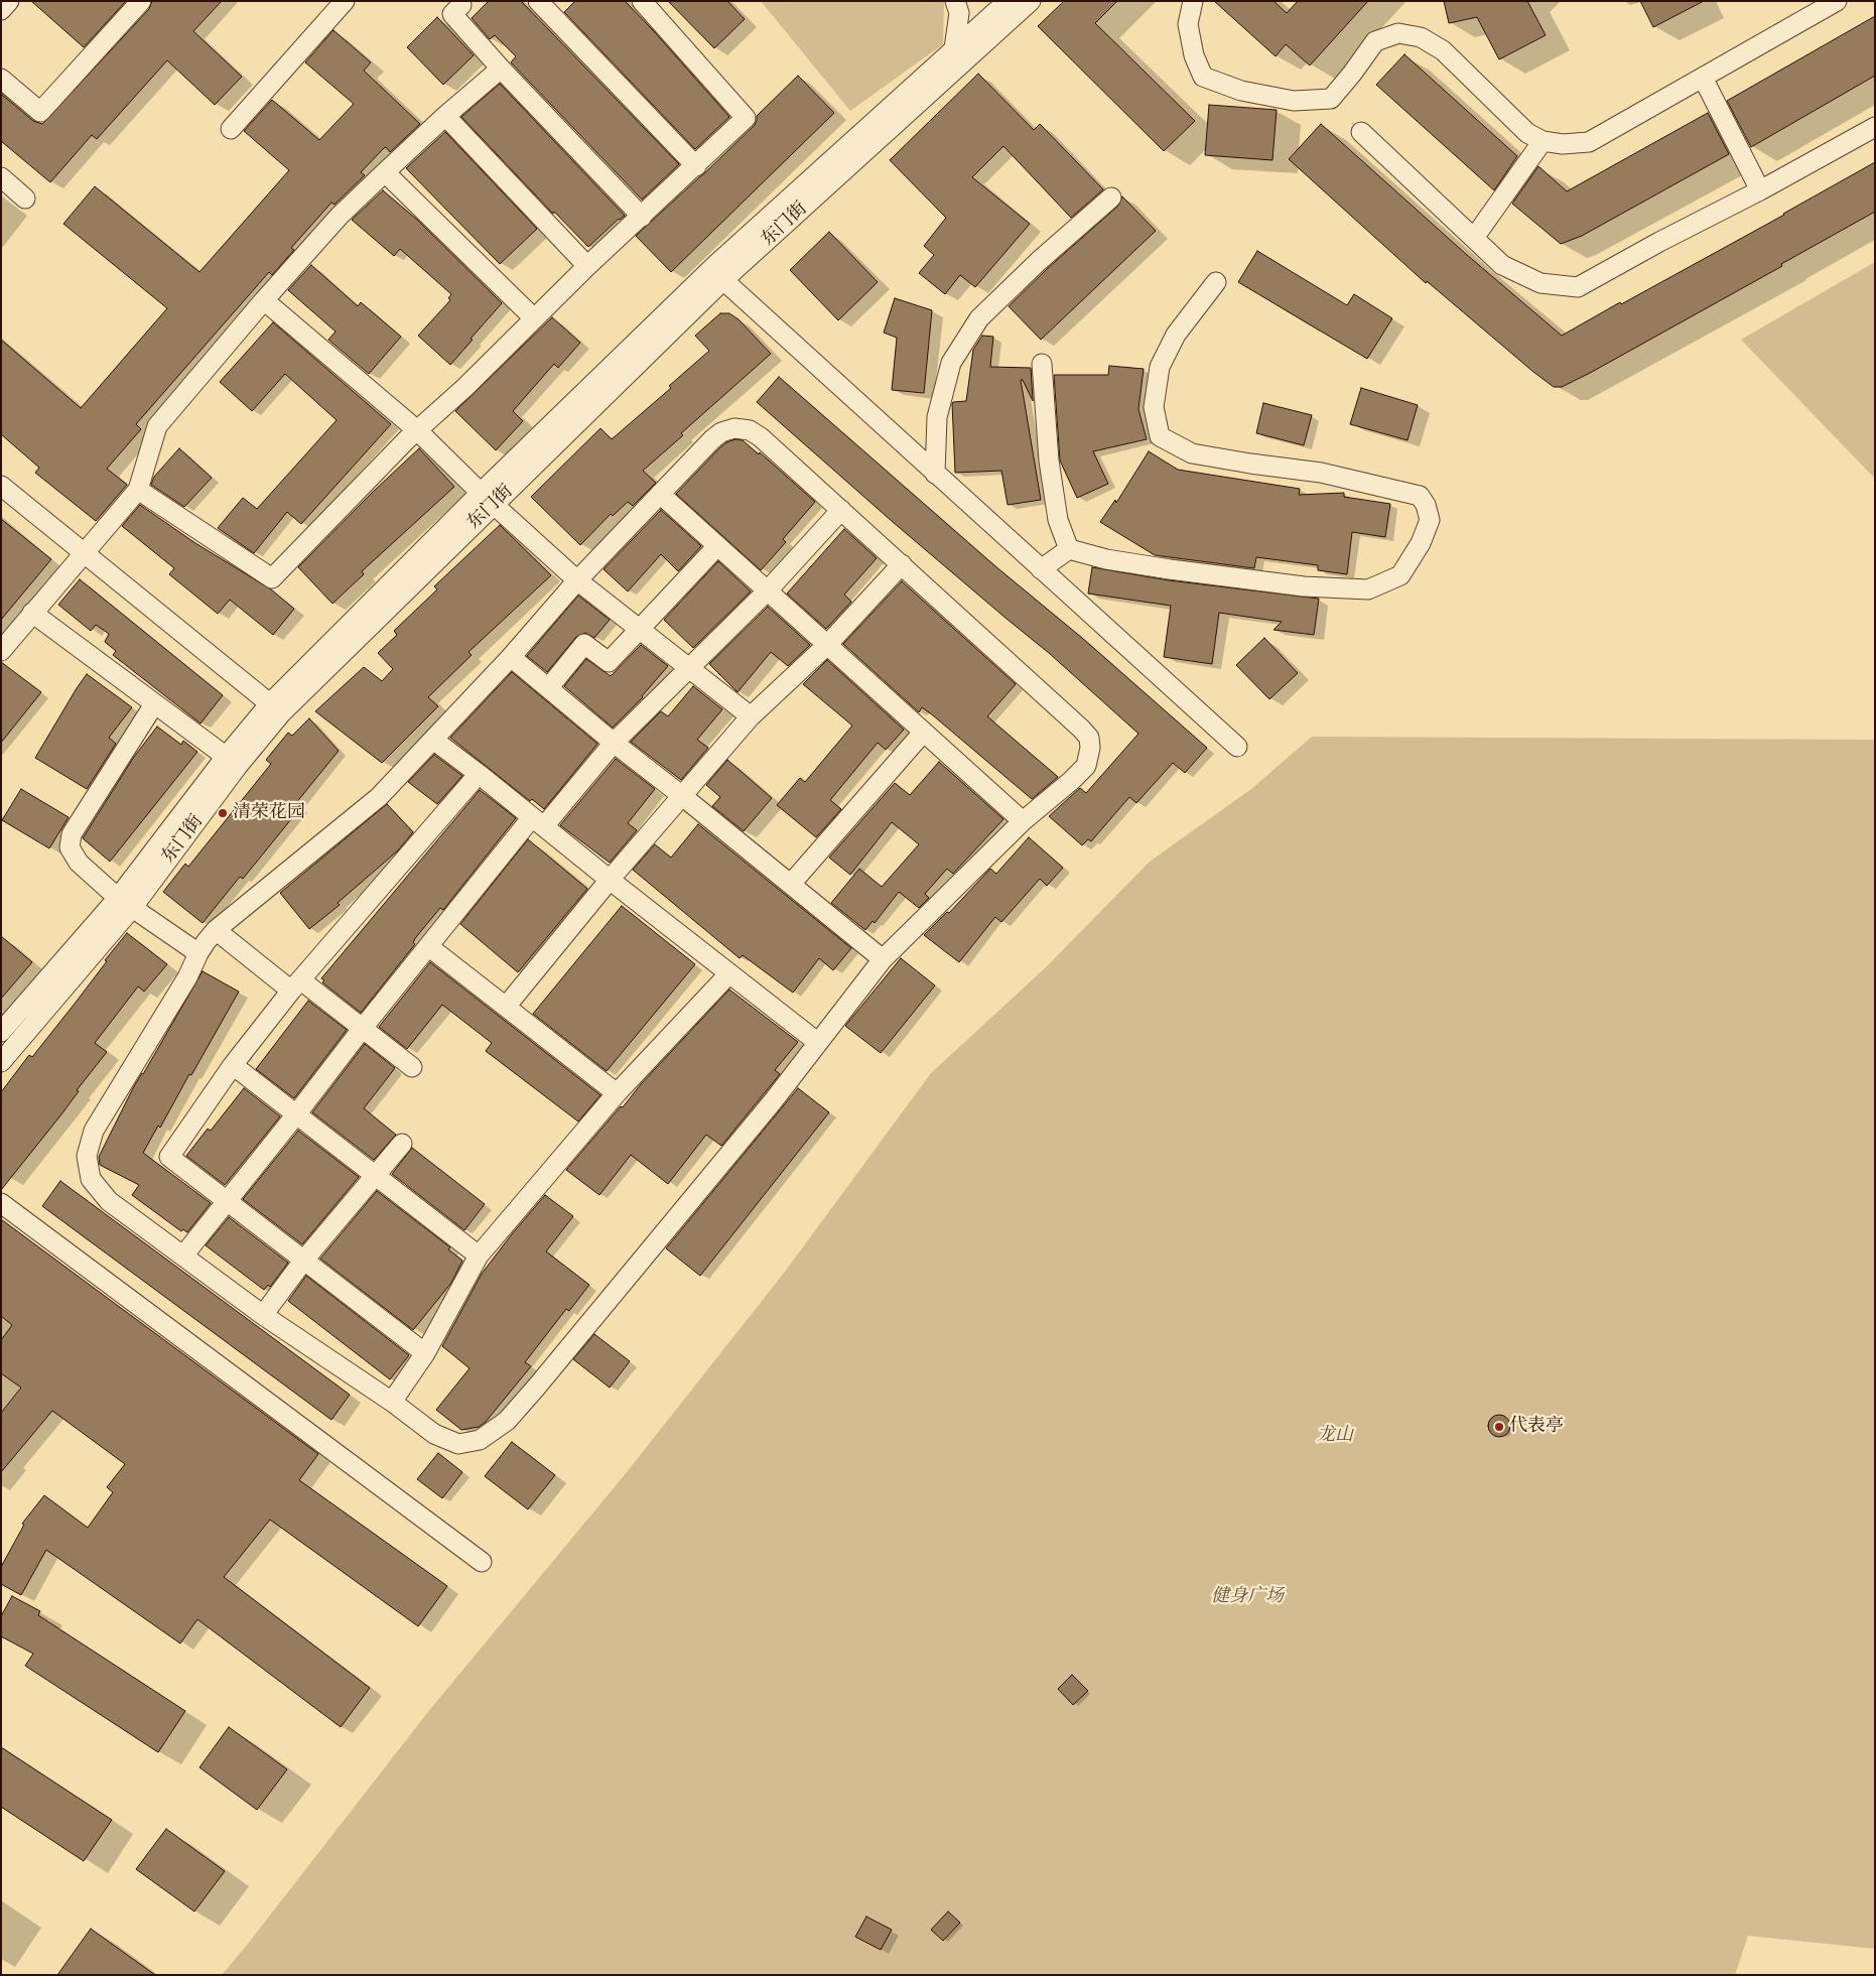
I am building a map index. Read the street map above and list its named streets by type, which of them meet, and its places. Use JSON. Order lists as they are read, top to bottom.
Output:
{
  "streets": {
    "street": ["东门街"]
  },
  "parks": ["龙山", "健身广场"],
  "places": ["清荣花园", "代表亭"]
}
